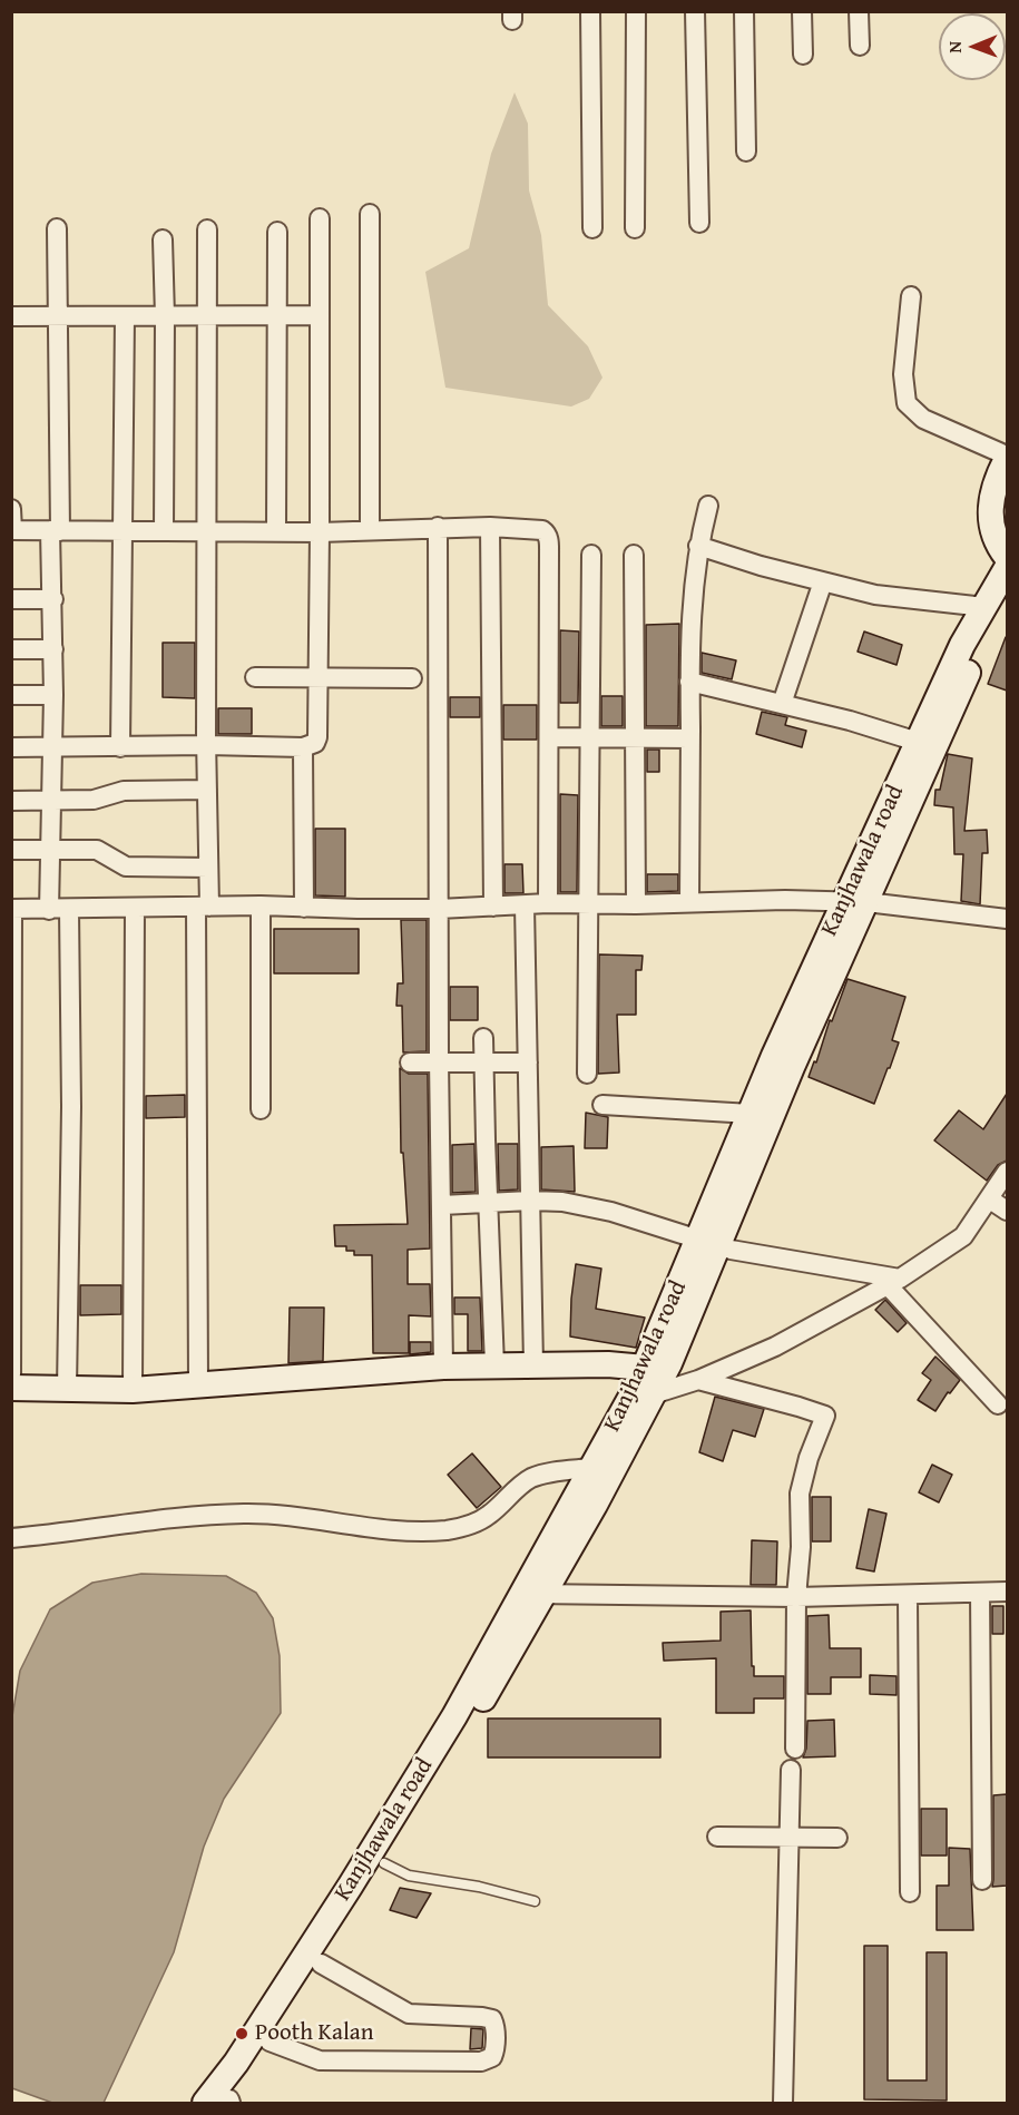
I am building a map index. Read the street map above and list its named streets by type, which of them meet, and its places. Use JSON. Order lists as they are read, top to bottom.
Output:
{
  "streets": {
    "main road": ["Kanjhawala road"]
  },
  "places": ["Pooth Kalan"],
  "north": "left"
}
